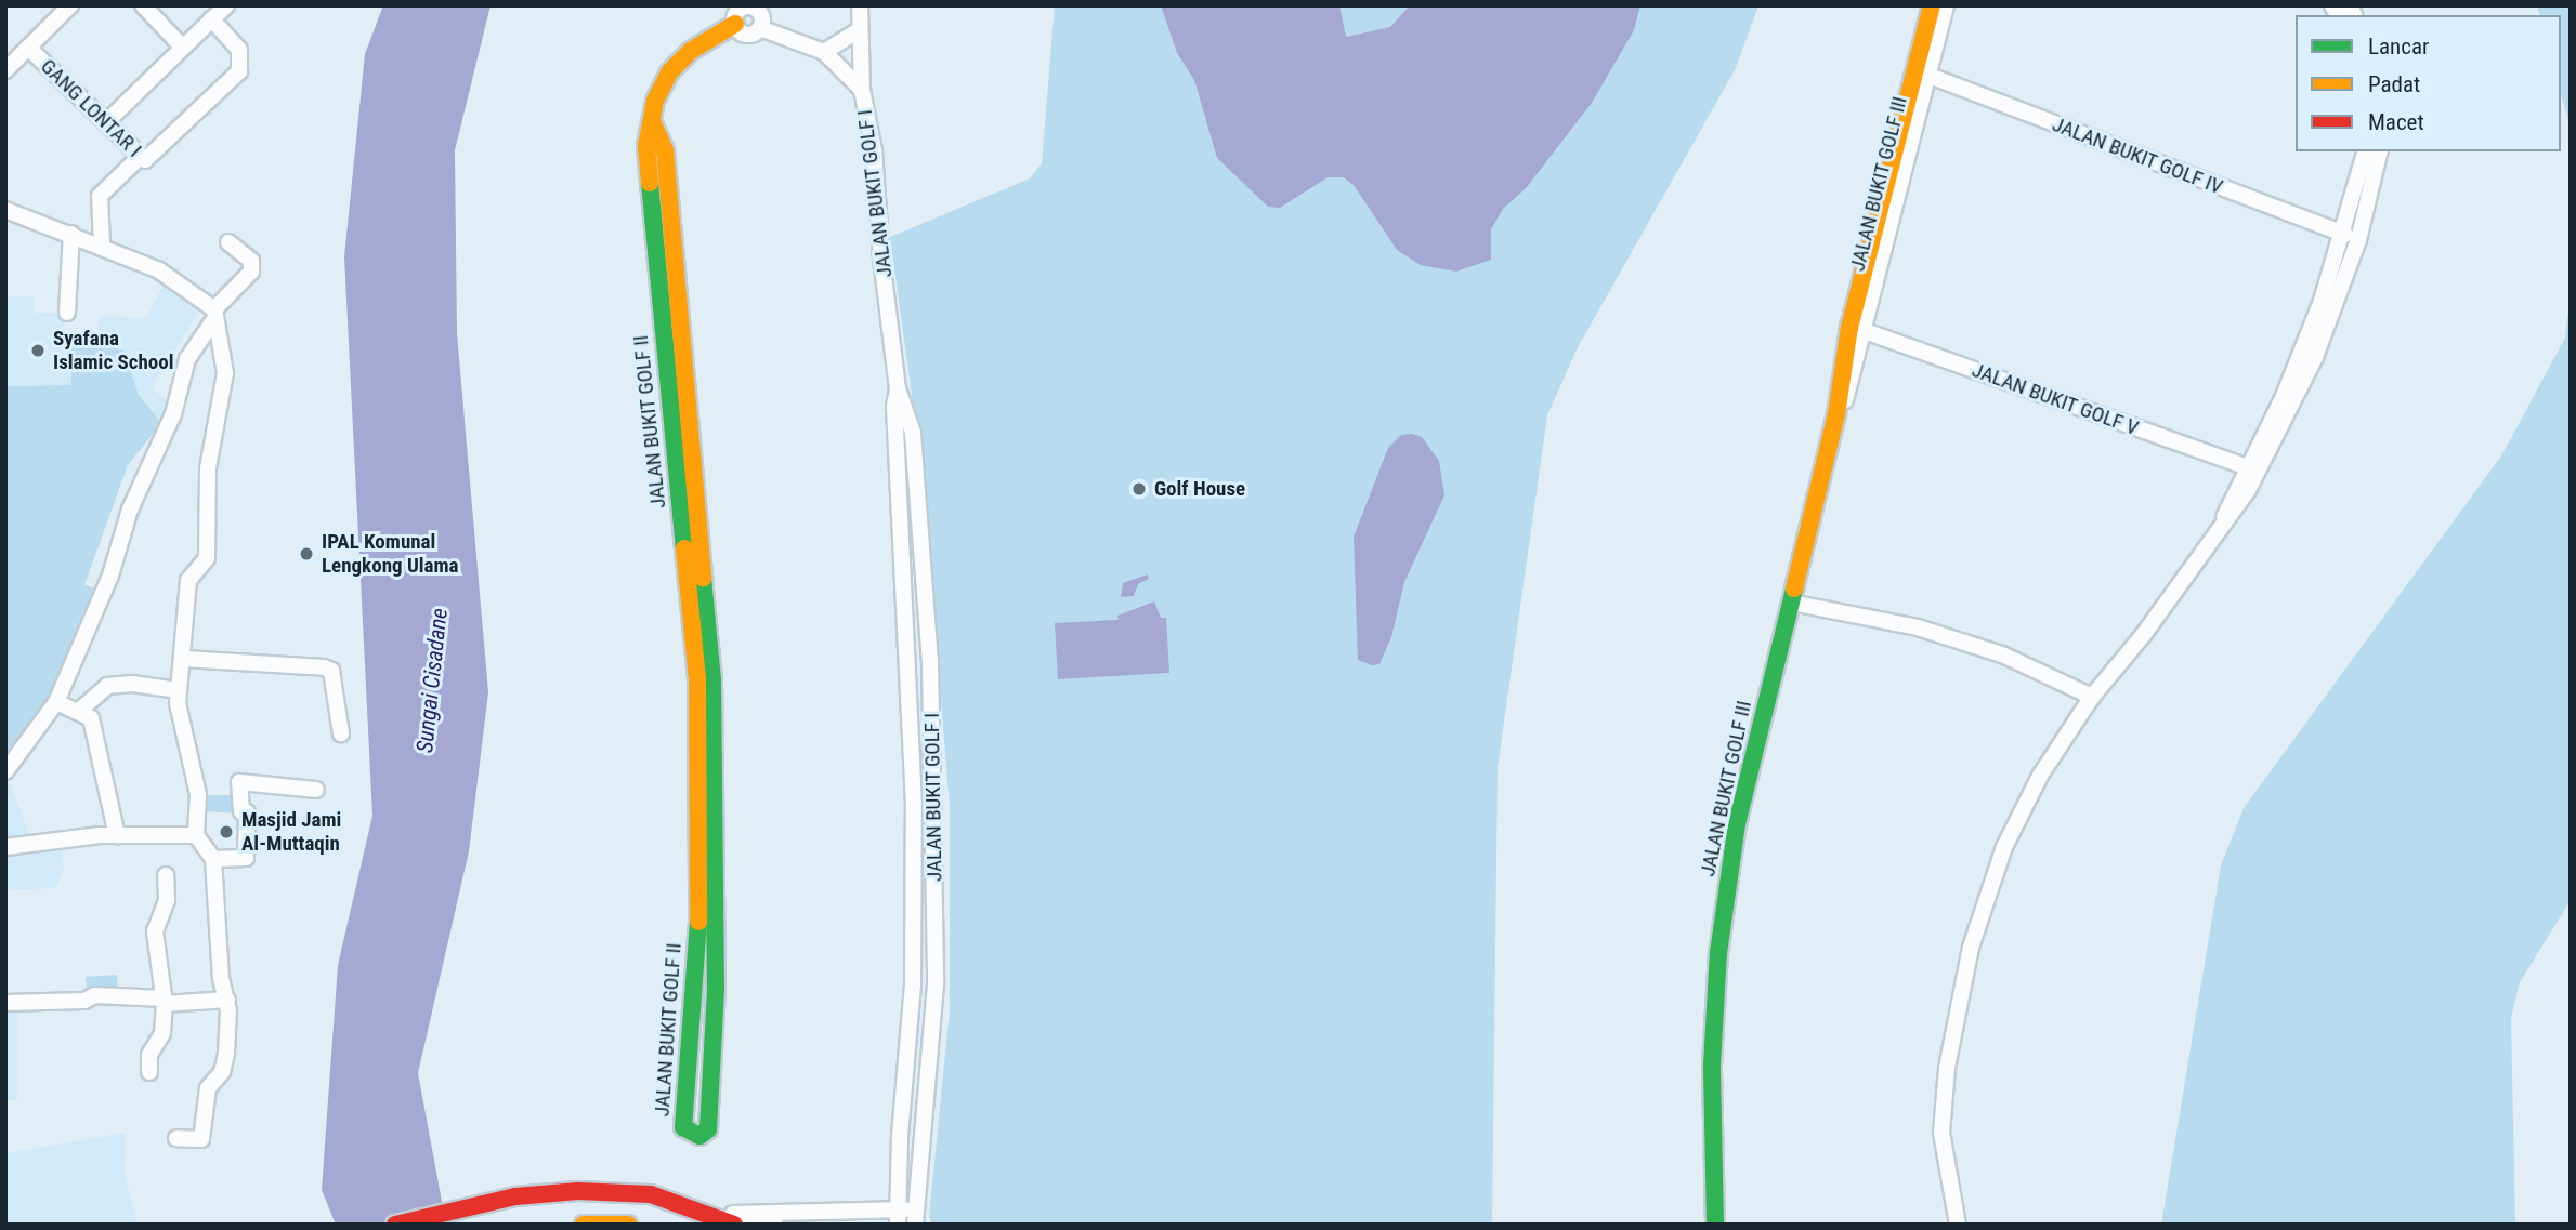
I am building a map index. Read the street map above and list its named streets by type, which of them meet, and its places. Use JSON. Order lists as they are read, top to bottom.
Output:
{
  "streets": {
    "street": [
      "GANG LONTAR I",
      "JALAN BUKIT GOLF IV",
      "JALAN BUKIT GOLF III",
      "JALAN BUKIT GOLF I",
      "JALAN BUKIT GOLF V",
      "JALAN BUKIT GOLF II"
    ]
  },
  "crossings": [
    ["JALAN BUKIT GOLF IV", "JALAN BUKIT GOLF III"],
    ["JALAN BUKIT GOLF III", "JALAN BUKIT GOLF V"],
    ["JALAN BUKIT GOLF I", "JALAN BUKIT GOLF II"]
  ],
  "water": ["Sungai Cisadane"],
  "places": [
    "Syafana Islamic School",
    "Golf House",
    "IPAL Komunal Lengkong Ulama",
    "Masjid Jami Al-Muttaqin"
  ],
  "legend": ["Lancar", "Padat", "Macet"]
}
